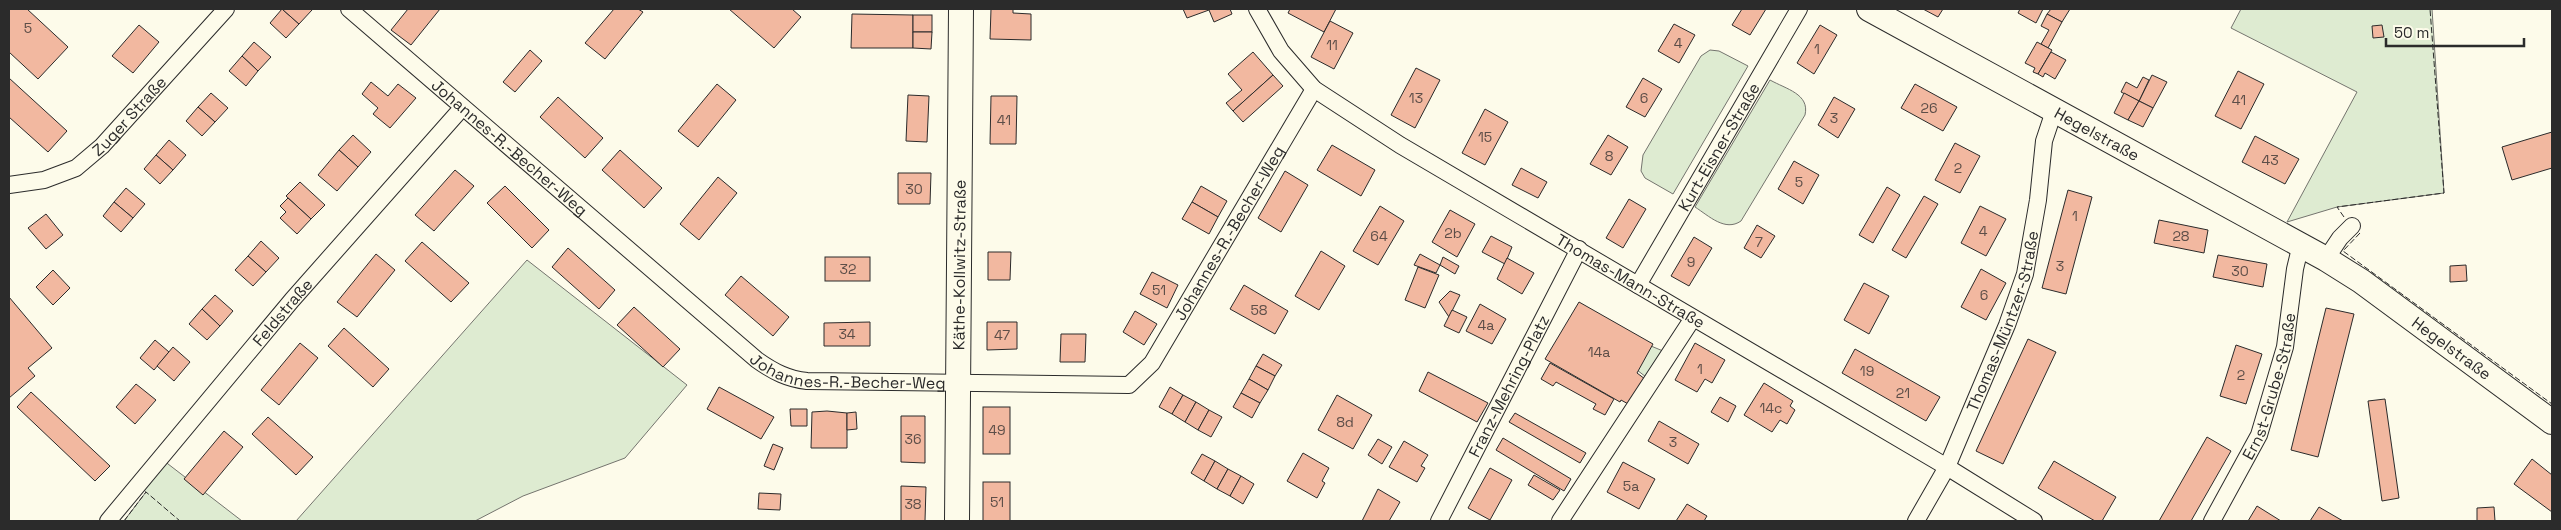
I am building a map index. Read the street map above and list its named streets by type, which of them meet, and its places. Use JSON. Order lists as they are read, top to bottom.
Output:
{
  "streets": {
    "street": [
      "Zuger Straße",
      "Hegelstraße",
      "Kurt-Eisner-Straße",
      "Johannes-R.-Becher-Weg",
      "Käthe-Kollwitz-Straße",
      "Thomas-Mann-Straße",
      "Feldstraße",
      "Thomas-Müntzer-Straße",
      "Franz-Mehring-Platz",
      "Ernst-Grube-Straße"
    ]
  },
  "crossings": [
    ["Hegelstraße", "Thomas-Müntzer-Straße"],
    ["Hegelstraße", "Ernst-Grube-Straße"],
    ["Kurt-Eisner-Straße", "Thomas-Mann-Straße"],
    ["Johannes-R.-Becher-Weg", "Käthe-Kollwitz-Straße"],
    ["Johannes-R.-Becher-Weg", "Thomas-Mann-Straße"],
    ["Johannes-R.-Becher-Weg", "Feldstraße"],
    ["Thomas-Mann-Straße", "Thomas-Müntzer-Straße"],
    ["Thomas-Mann-Straße", "Franz-Mehring-Platz"]
  ],
  "house_numbers": [
    "5",
    "4",
    "11",
    "1",
    "13",
    "6",
    "41",
    "26",
    "3",
    "41",
    "15",
    "8",
    "43",
    "2",
    "5",
    "30",
    "1",
    "4",
    "2b",
    "64",
    "28",
    "7",
    "9",
    "3",
    "32",
    "30",
    "51",
    "6",
    "58",
    "4a",
    "34",
    "47",
    "14a",
    "1",
    "19",
    "2",
    "21",
    "14c",
    "8d",
    "49",
    "36",
    "3",
    "5a",
    "51",
    "38"
  ],
  "scale_bar": "50 m"
}
